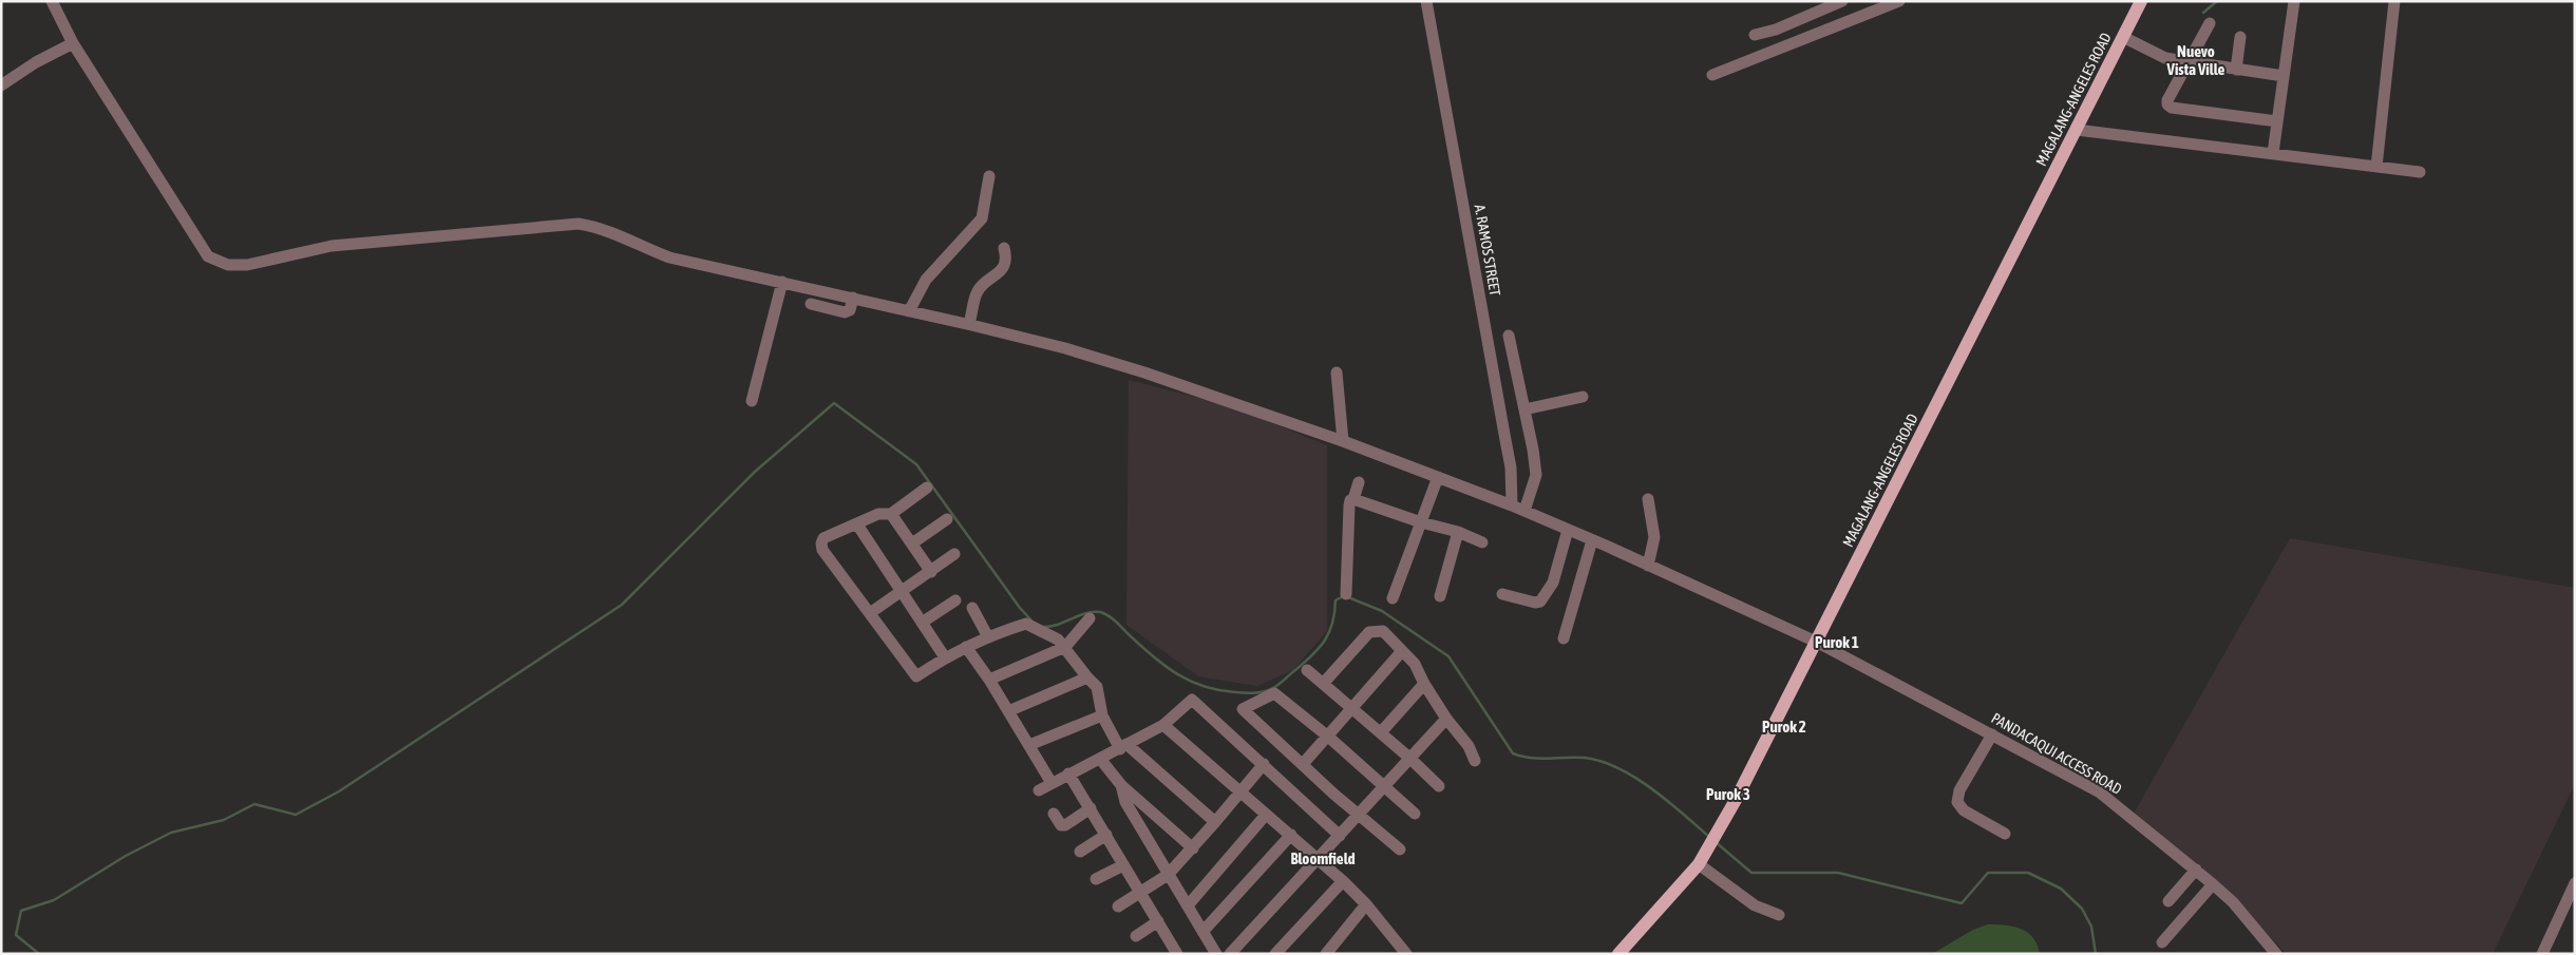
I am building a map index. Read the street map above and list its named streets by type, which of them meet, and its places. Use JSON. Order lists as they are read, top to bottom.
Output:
{
  "streets": {
    "main road": ["MAGALANG-ANGELES ROAD"],
    "street": ["A. RAMOS STREET", "PANDACAQUI ACCESS ROAD"]
  },
  "crossings": [
    ["MAGALANG-ANGELES ROAD", "PANDACAQUI ACCESS ROAD"],
    ["A. RAMOS STREET", "PANDACAQUI ACCESS ROAD"]
  ],
  "districts": [
    "Nuevo Vista Ville",
    "Purok 1",
    "Purok 2",
    "Purok 3",
    "Bloomfield"
  ]
}
